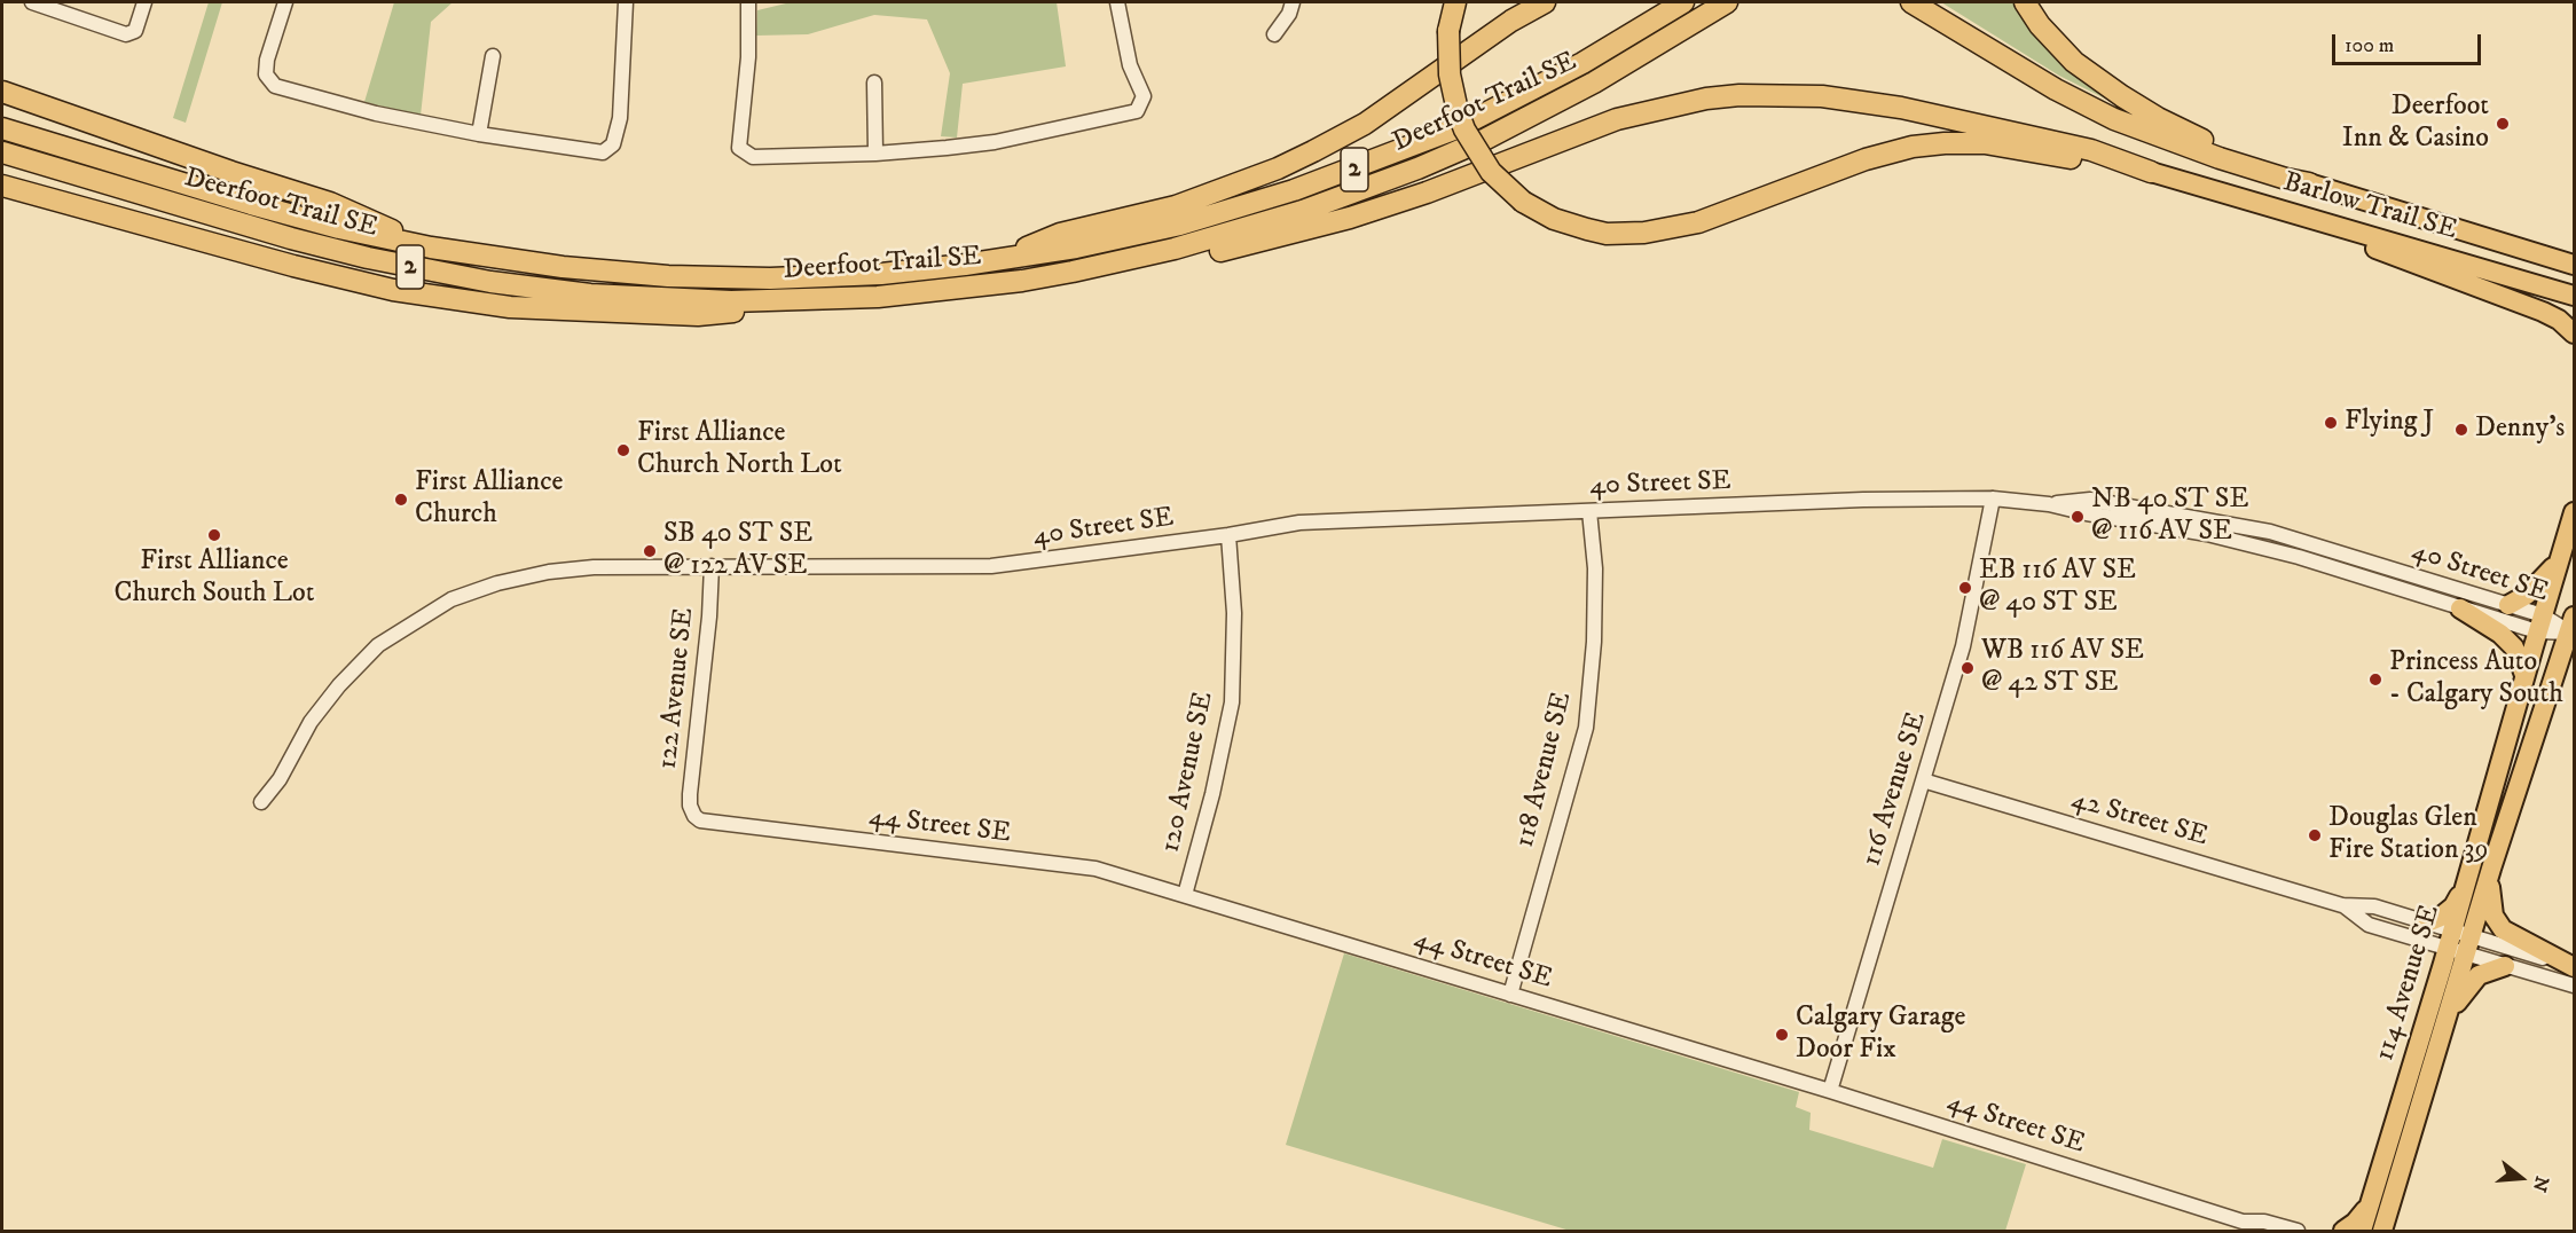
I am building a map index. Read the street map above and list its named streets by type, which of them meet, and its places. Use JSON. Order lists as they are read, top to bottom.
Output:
{
  "streets": {
    "highway": ["Deerfoot Trail SE", "2"],
    "main road": ["Barlow Trail SE", "114 Avenue SE"],
    "street": [
      "40 Street SE",
      "122 Avenue SE",
      "118 Avenue SE",
      "120 Avenue SE",
      "116 Avenue SE",
      "42 Street SE",
      "44 Street SE"
    ]
  },
  "crossings": [
    ["40 Street SE", "122 Avenue SE"],
    ["40 Street SE", "118 Avenue SE"],
    ["40 Street SE", "120 Avenue SE"],
    ["40 Street SE", "116 Avenue SE"],
    ["40 Street SE", "114 Avenue SE"],
    ["122 Avenue SE", "44 Street SE"],
    ["118 Avenue SE", "44 Street SE"],
    ["120 Avenue SE", "44 Street SE"],
    ["116 Avenue SE", "42 Street SE"],
    ["116 Avenue SE", "44 Street SE"],
    ["42 Street SE", "114 Avenue SE"]
  ],
  "places": [
    "Deerfoot Inn & Casino",
    "Flying J",
    "Denny's",
    "First Alliance Church North Lot",
    "First Alliance Church",
    "NB 40 ST SE @ 116 AV SE",
    "First Alliance Church South Lot",
    "SB 40 ST SE @ 122 AV SE",
    "EB 116 AV SE @ 40 ST SE",
    "WB 116 AV SE @ 42 ST SE",
    "Princess Auto - Calgary South",
    "Douglas Glen Fire Station 39",
    "Calgary Garage Door Fix"
  ],
  "scale_bar": "100 m",
  "north": "right"
}
